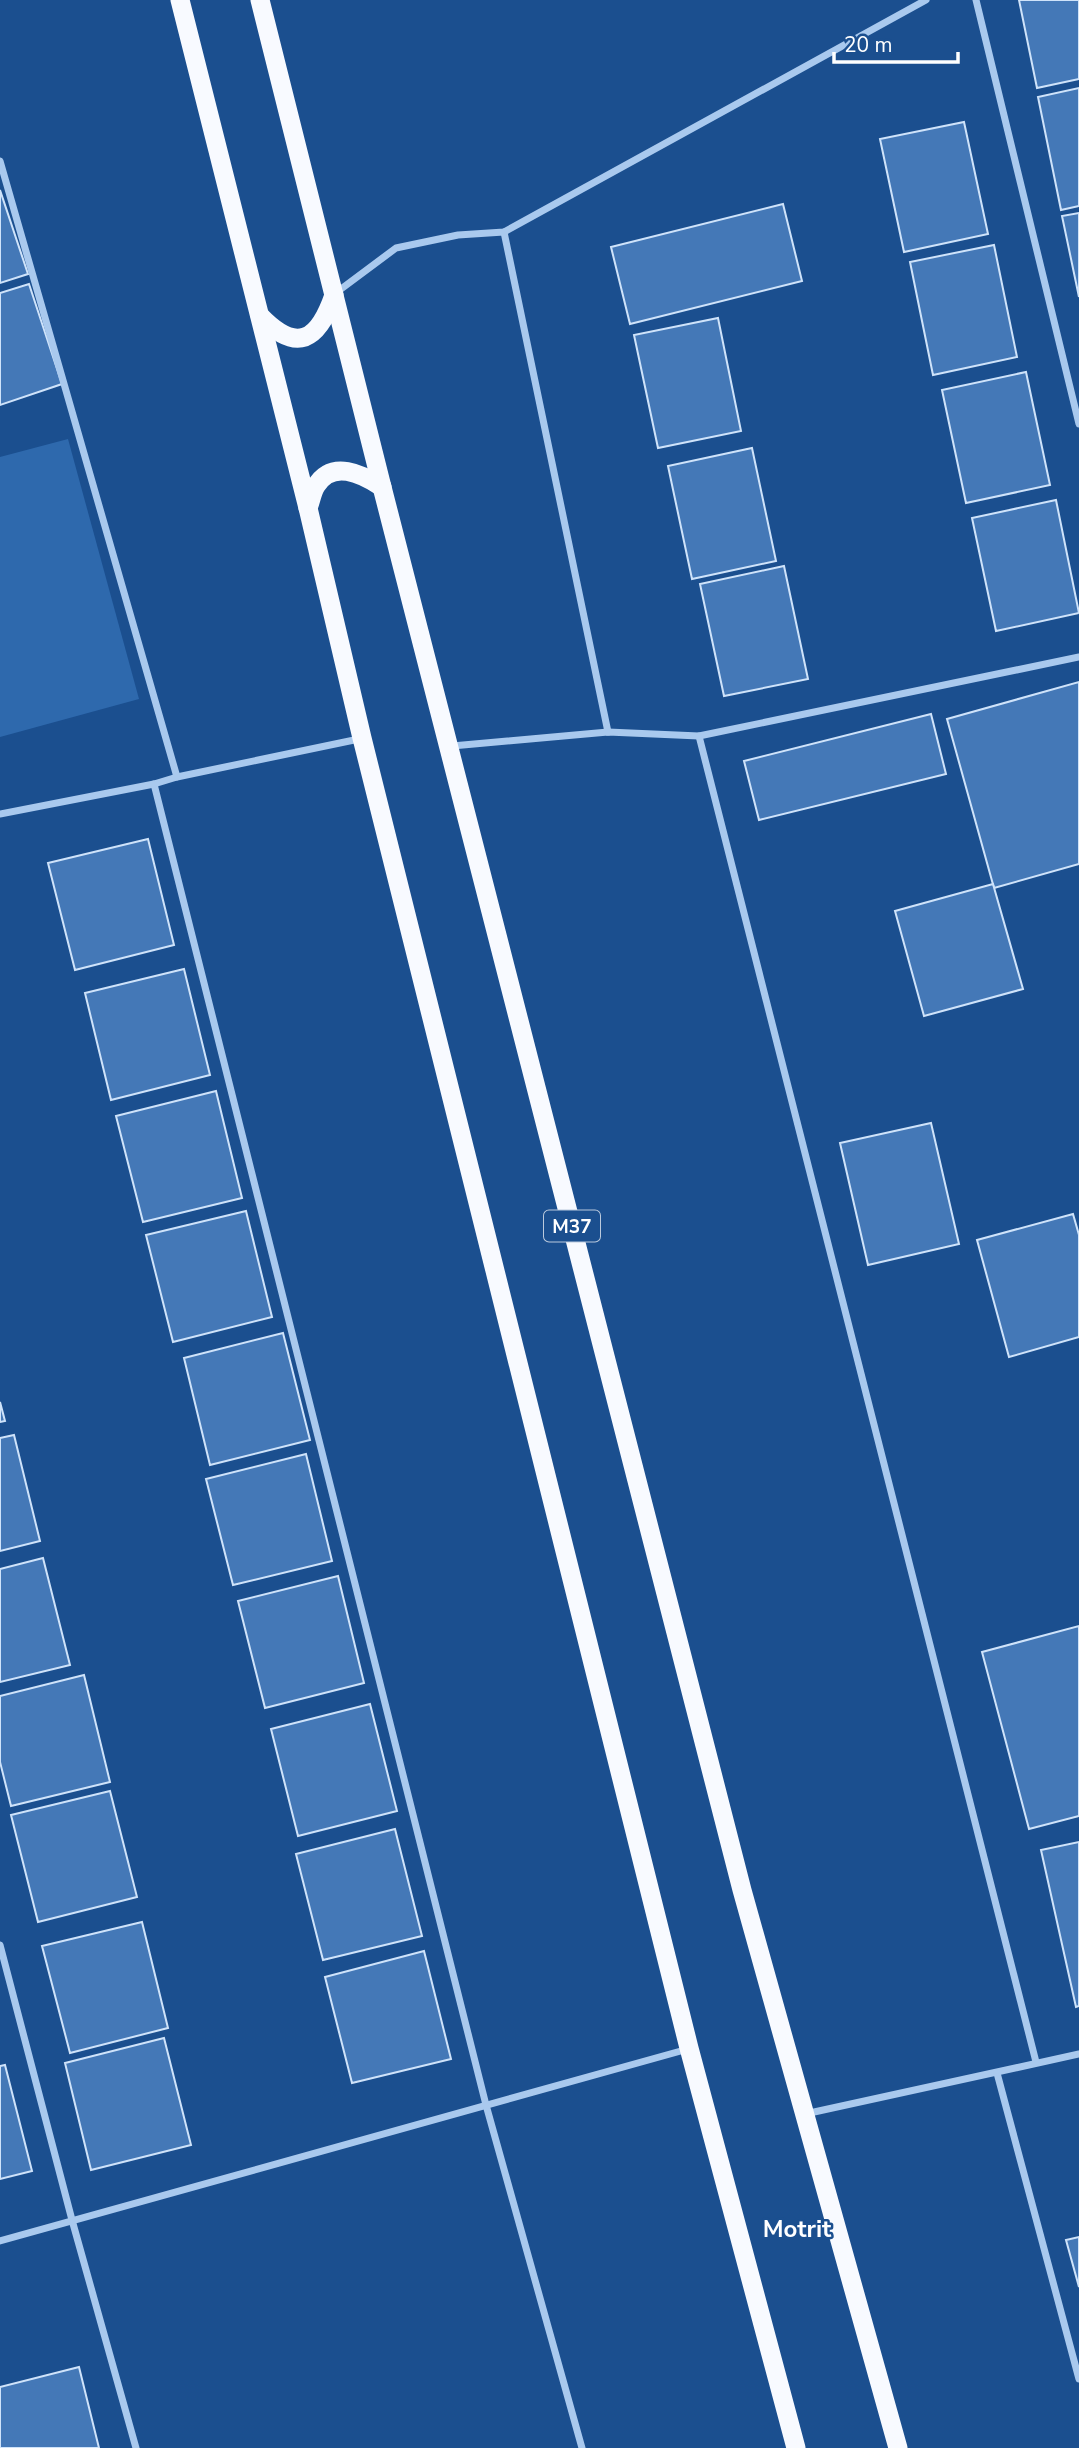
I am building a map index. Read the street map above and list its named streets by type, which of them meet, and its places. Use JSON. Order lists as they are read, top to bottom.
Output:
{
  "streets": {
    "highway": ["M37"]
  },
  "districts": ["Motrit"],
  "scale_bar": "20 m"
}
